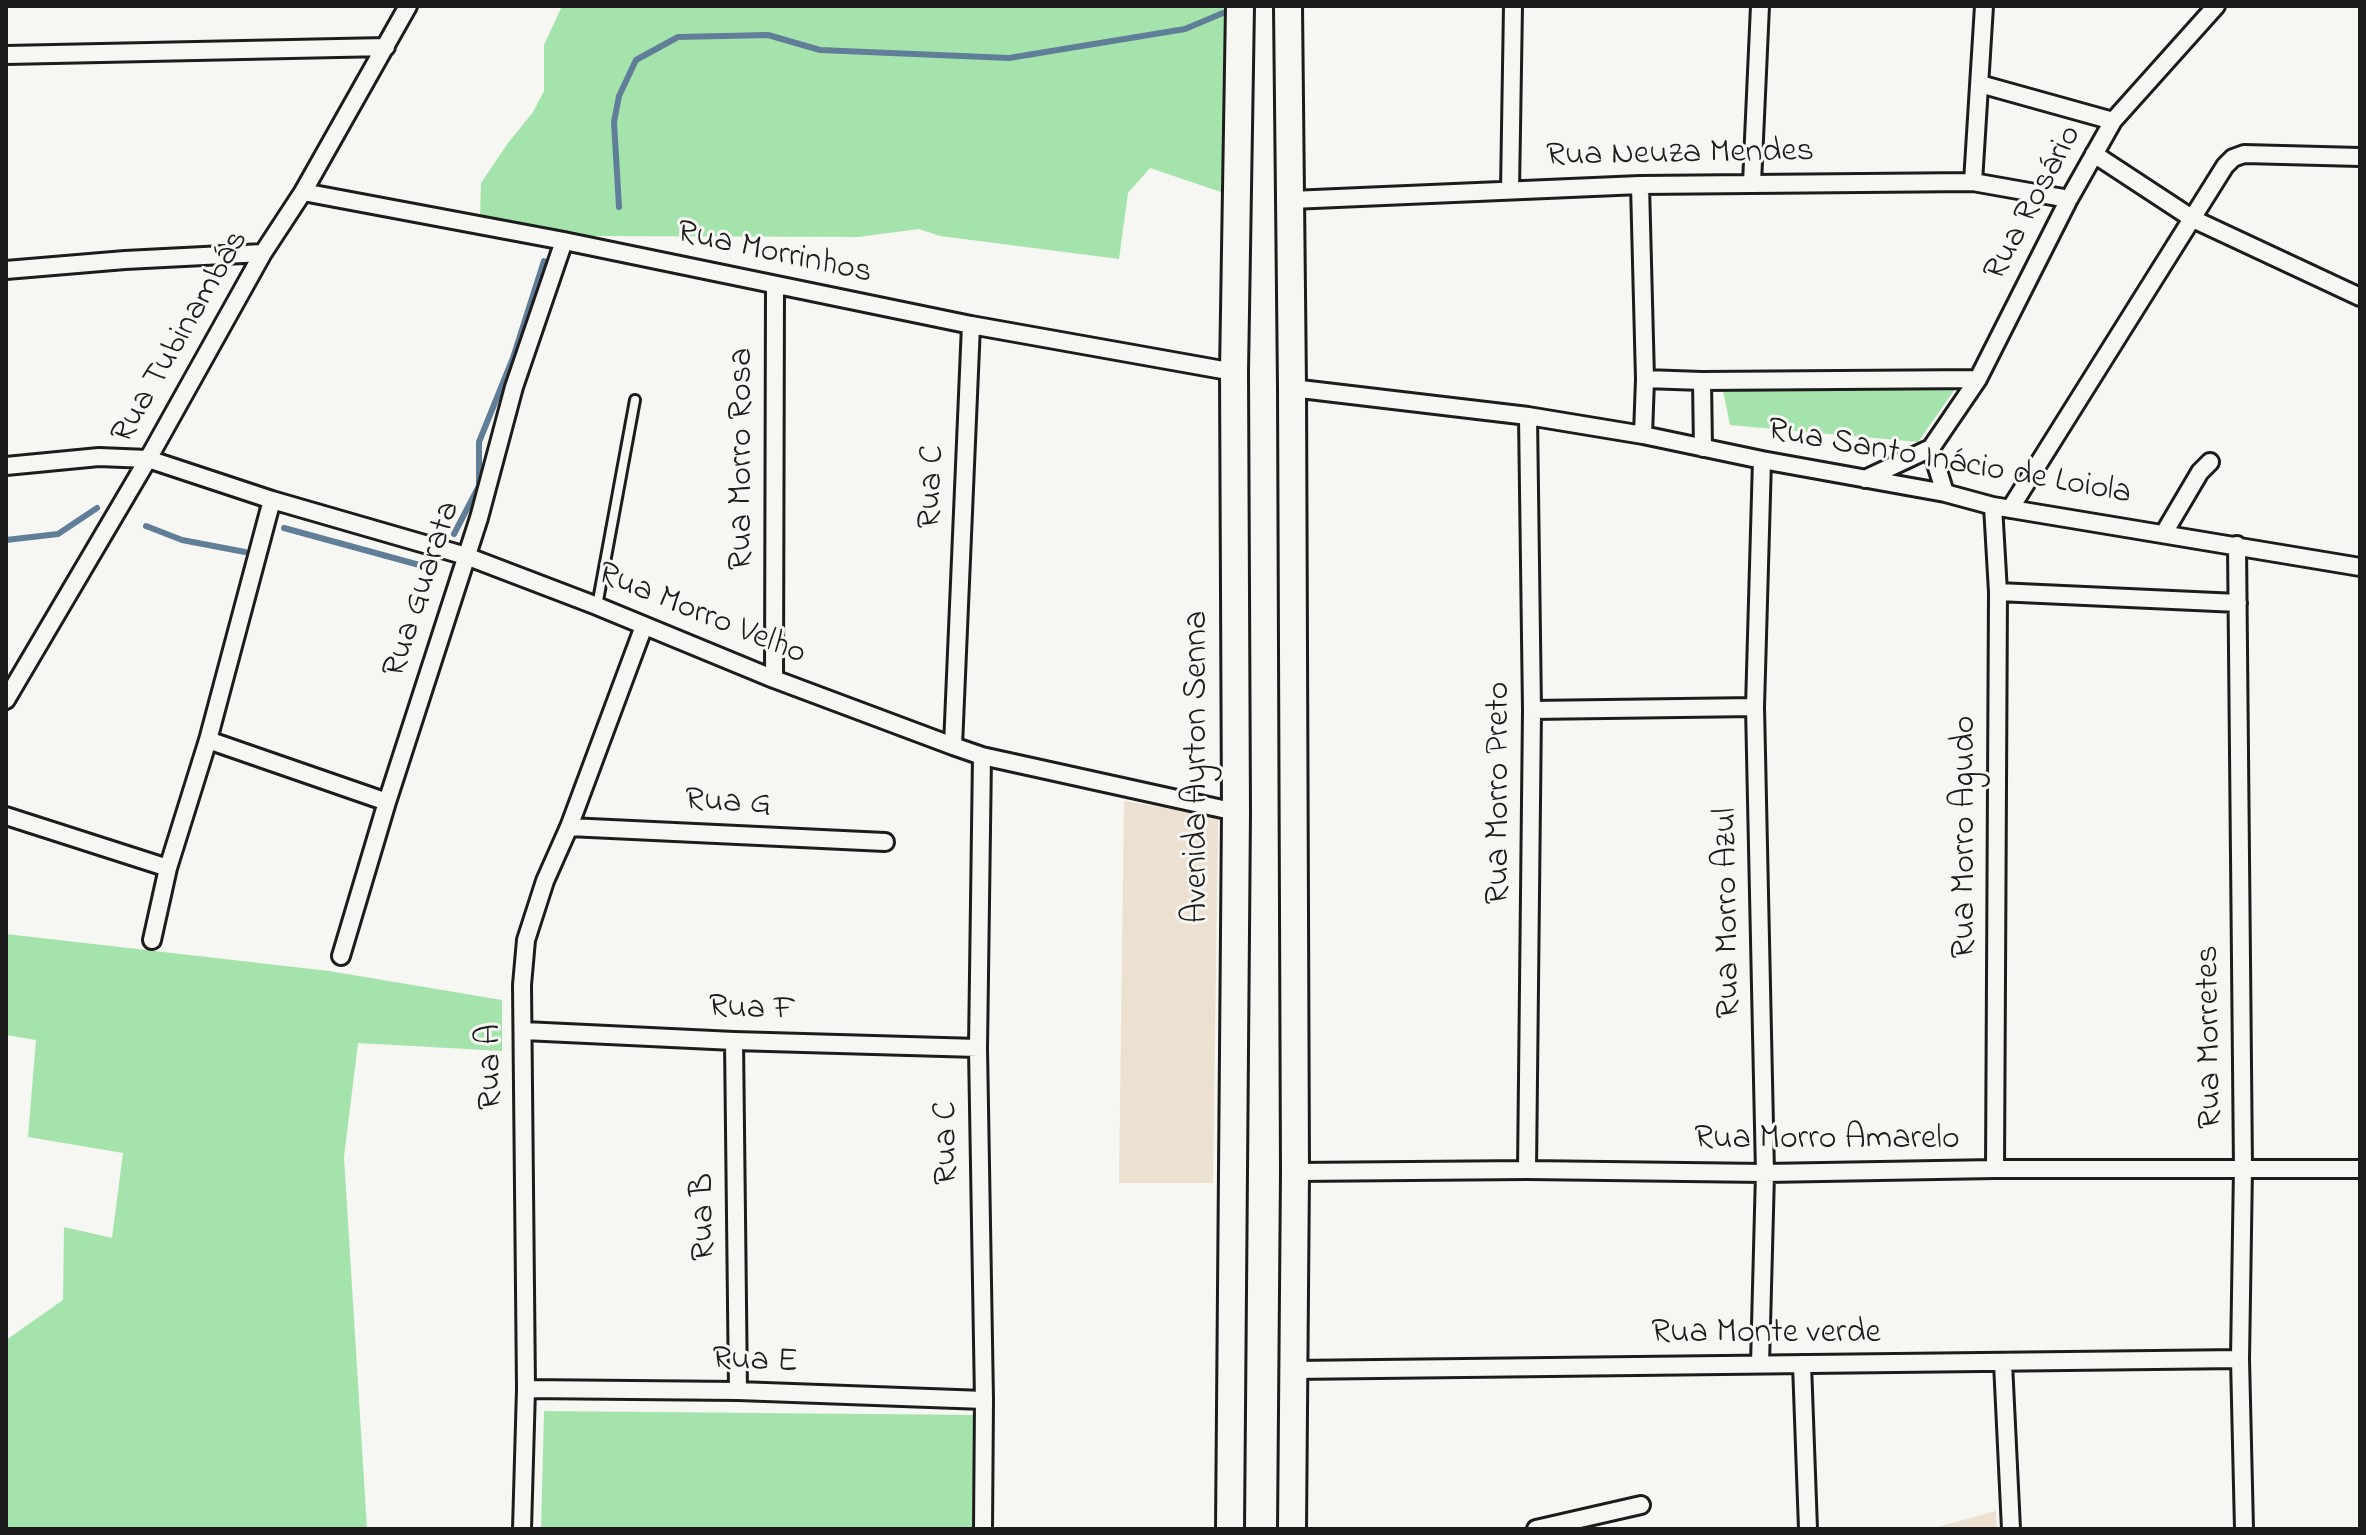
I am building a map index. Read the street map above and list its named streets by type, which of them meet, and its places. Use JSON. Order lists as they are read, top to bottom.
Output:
{
  "streets": {
    "main road": ["Avenida Ayrton Senna"],
    "street": [
      "Rua Neuza Mendes",
      "Rua Rosário",
      "Rua Morrinhos",
      "Rua Tubinambás",
      "Rua Morro Rosa",
      "Rua Santo Inácio de Loiola",
      "Rua C",
      "Rua Guarata",
      "Rua Morro Velho",
      "Rua Morro Preto",
      "Rua G",
      "Rua Morro Agudo",
      "Rua Morro Azul",
      "Rua F",
      "Rua Morretes",
      "Rua A",
      "Rua Morro Amarelo",
      "Rua B",
      "Rua Monte verde",
      "Rua E"
    ]
  },
  "crossings": [
    ["Rua Neuza Mendes", "Rua Rosário"],
    ["Rua Morrinhos", "Rua Tubinambás"],
    ["Rua Morrinhos", "Rua Morro Rosa"],
    ["Rua Morrinhos", "Rua C"],
    ["Rua Morrinhos", "Rua Guarata"],
    ["Rua Morrinhos", "Avenida Ayrton Senna"],
    ["Rua Tubinambás", "Rua Morro Velho"],
    ["Rua Morro Rosa", "Rua Morro Velho"],
    ["Rua Santo Inácio de Loiola", "Rua Morro Preto"],
    ["Rua Santo Inácio de Loiola", "Rua Morro Agudo"],
    ["Rua Santo Inácio de Loiola", "Rua Morro Azul"],
    ["Rua Santo Inácio de Loiola", "Rua Morretes"],
    ["Rua C", "Rua Morro Velho"],
    ["Rua C", "Rua F"],
    ["Rua C", "Rua E"],
    ["Rua Guarata", "Rua Morro Velho"],
    ["Rua Morro Velho", "Avenida Ayrton Senna"],
    ["Rua Morro Velho", "Rua A"],
    ["Rua Morro Preto", "Rua Morro Amarelo"],
    ["Rua G", "Rua A"],
    ["Rua Morro Agudo", "Rua Morro Amarelo"],
    ["Rua Morro Azul", "Rua Morro Amarelo"],
    ["Rua Morro Azul", "Rua Monte verde"],
    ["Rua F", "Rua A"],
    ["Rua F", "Rua B"],
    ["Rua Morretes", "Rua Morro Amarelo"],
    ["Rua Morretes", "Rua Monte verde"],
    ["Rua A", "Rua E"],
    ["Rua B", "Rua E"]
  ]
}
